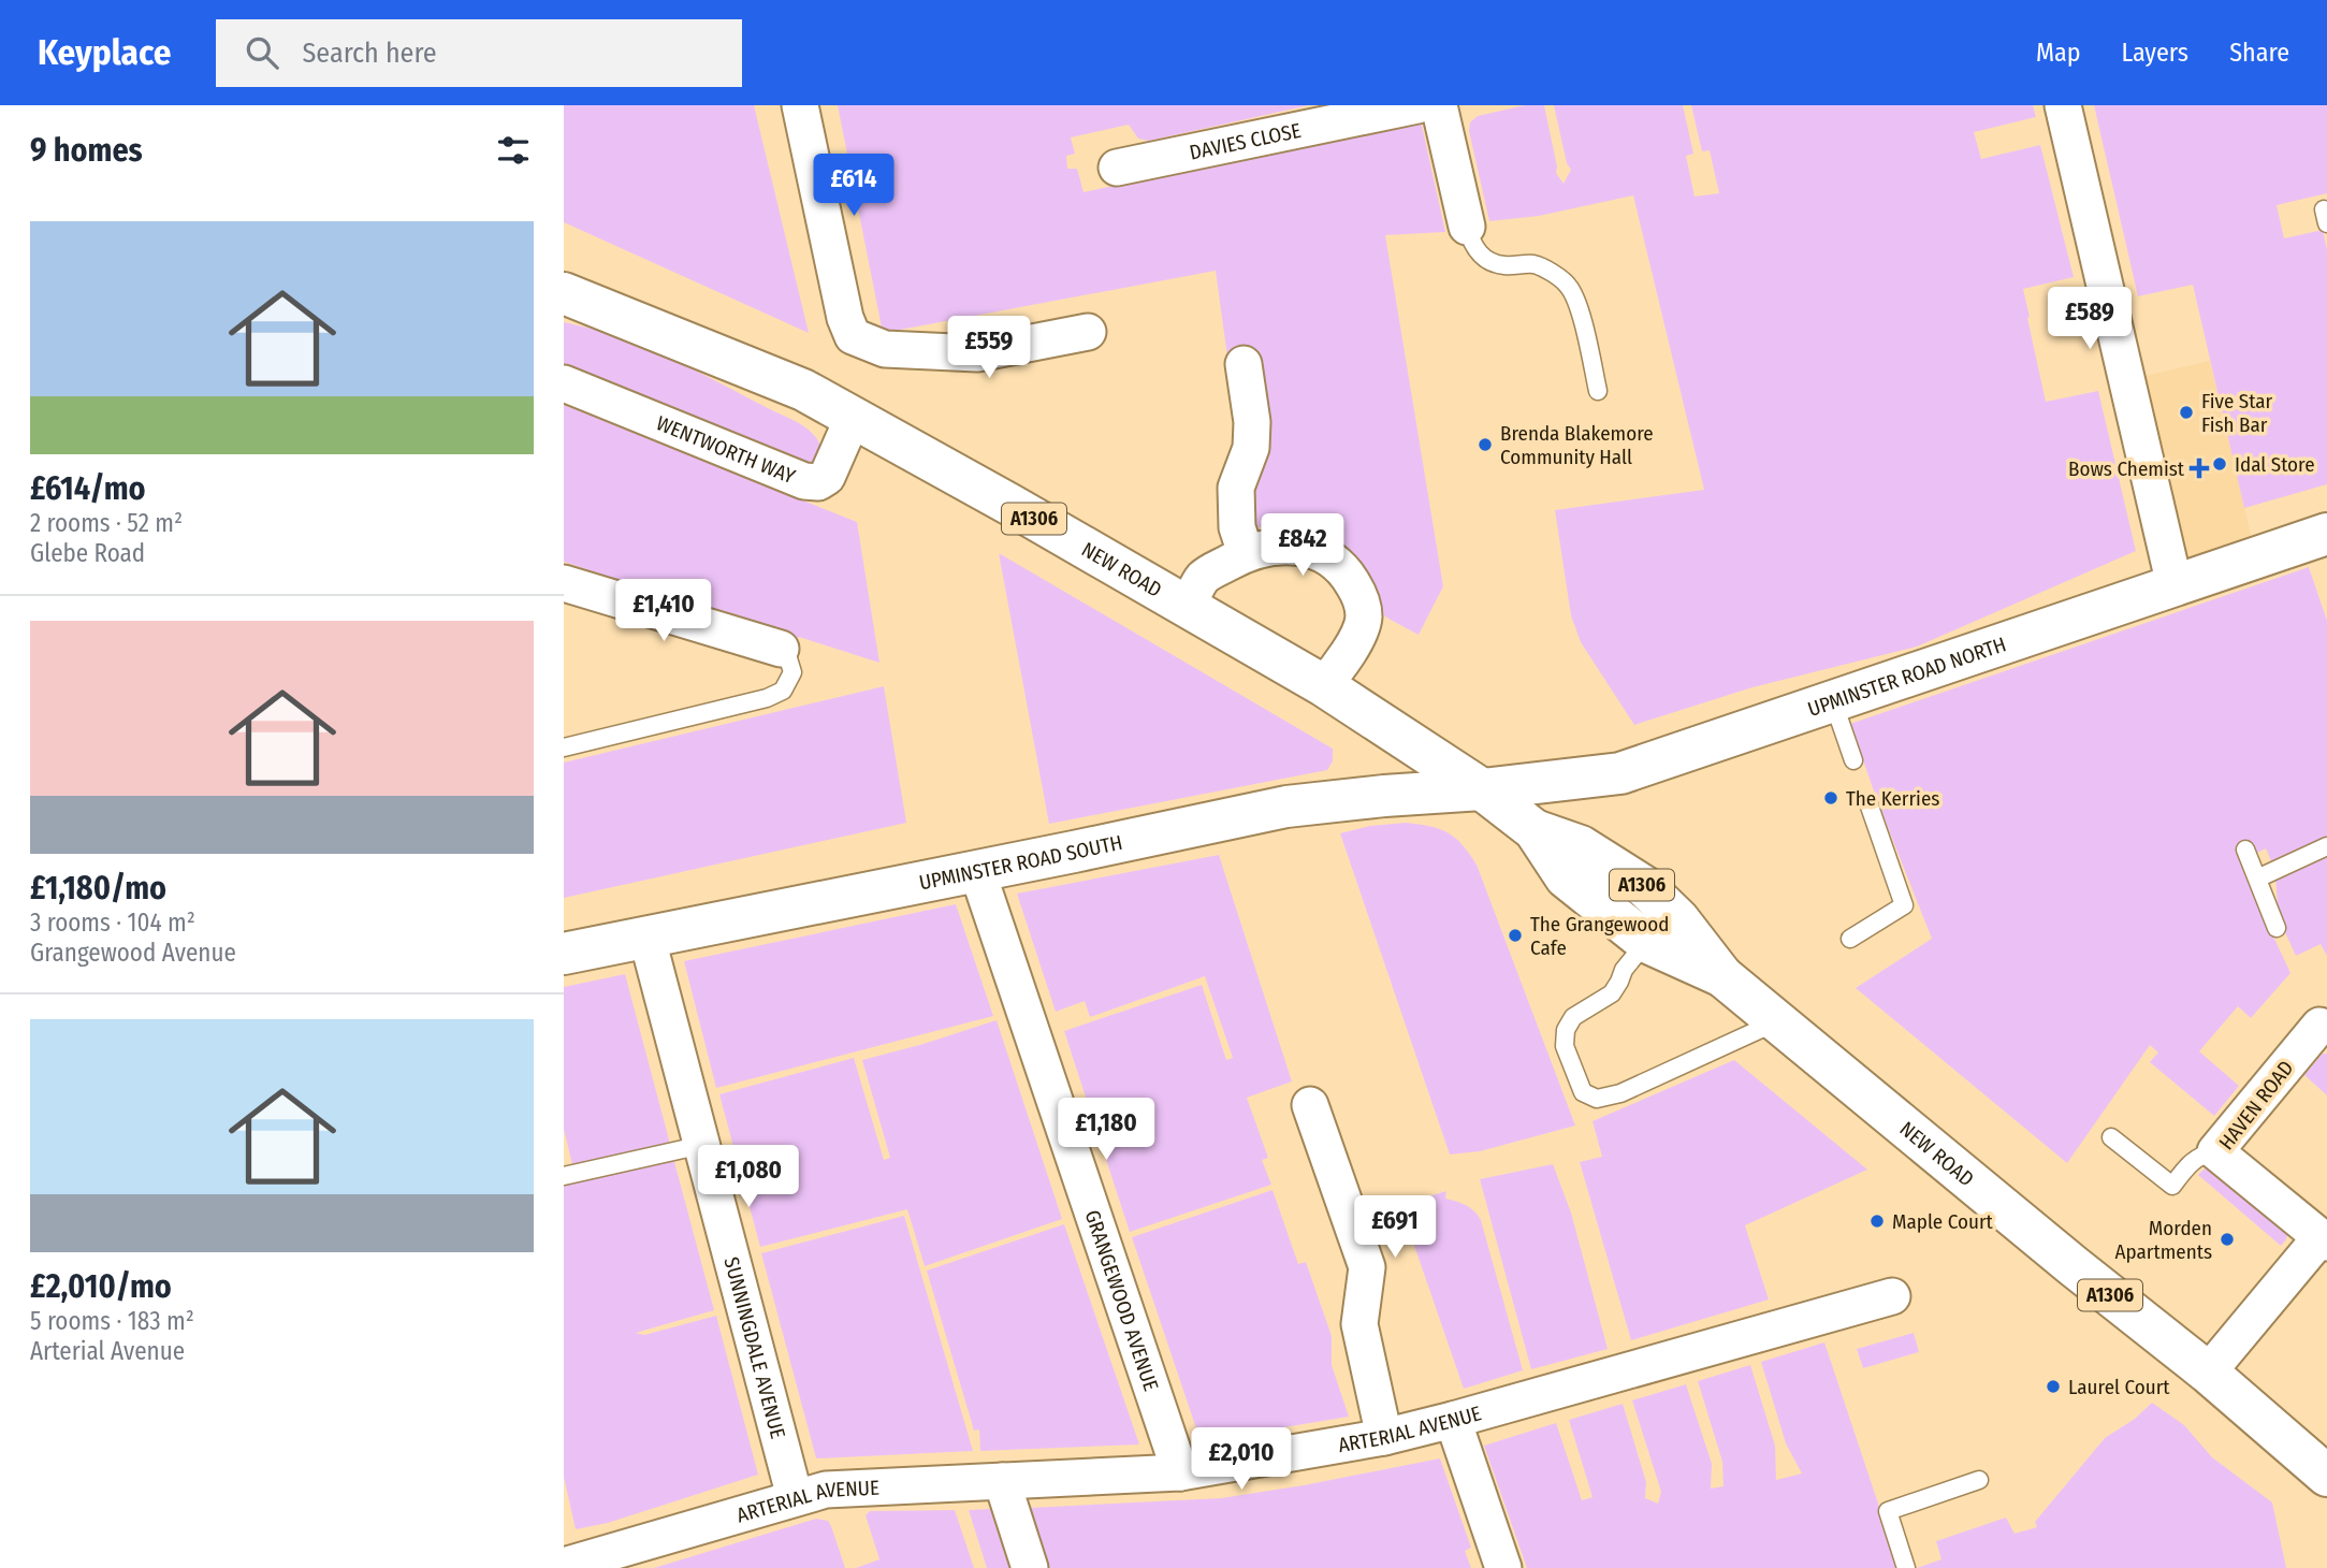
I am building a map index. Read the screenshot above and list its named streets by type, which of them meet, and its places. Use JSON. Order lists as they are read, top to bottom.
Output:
{
  "streets": {
    "main road": [
      "A1306",
      "NEW ROAD",
      "UPMINSTER ROAD NORTH",
      "UPMINSTER ROAD SOUTH"
    ],
    "street": [
      "DAVIES CLOSE",
      "WENTWORTH WAY",
      "HAVEN ROAD",
      "GRANGEWOOD AVENUE",
      "SUNNINGDALE AVENUE",
      "ARTERIAL AVENUE"
    ]
  },
  "crossings": [
    ["WENTWORTH WAY", "NEW ROAD"],
    ["NEW ROAD", "UPMINSTER ROAD NORTH"],
    ["NEW ROAD", "UPMINSTER ROAD SOUTH"],
    ["NEW ROAD", "HAVEN ROAD"],
    ["UPMINSTER ROAD NORTH", "UPMINSTER ROAD SOUTH"],
    ["UPMINSTER ROAD SOUTH", "GRANGEWOOD AVENUE"],
    ["UPMINSTER ROAD SOUTH", "SUNNINGDALE AVENUE"],
    ["GRANGEWOOD AVENUE", "ARTERIAL AVENUE"],
    ["SUNNINGDALE AVENUE", "ARTERIAL AVENUE"]
  ],
  "places": {
    "other": [
      "Five Star Fish Bar",
      "Brenda Blakemore Community Hall",
      "Idal Store",
      "The Kerries",
      "The Grangewood Cafe",
      "Maple Court",
      "Morden Apartments",
      "Laurel Court"
    ],
    "health": ["Bows Chemist"]
  },
  "page": {
    "header": "Keyplace",
    "search": "Search here",
    "nav": ["Map", "Layers", "Share"],
    "heading": "9 homes",
    "price": [
      "£614",
      "£589",
      "£559",
      "£842",
      "£1,410",
      "£1,180",
      "£1,080",
      "£691",
      "£2,010"
    ],
    "list": [
      {
        "name": "£614/mo",
        "note": "2 rooms · 52 m² · Glebe Road"
      },
      {
        "name": "£1,180/mo",
        "note": "3 rooms · 104 m² · Grangewood Avenue"
      },
      {
        "name": "£2,010/mo",
        "note": "5 rooms · 183 m² · Arterial Avenue"
      }
    ]
  }
}
